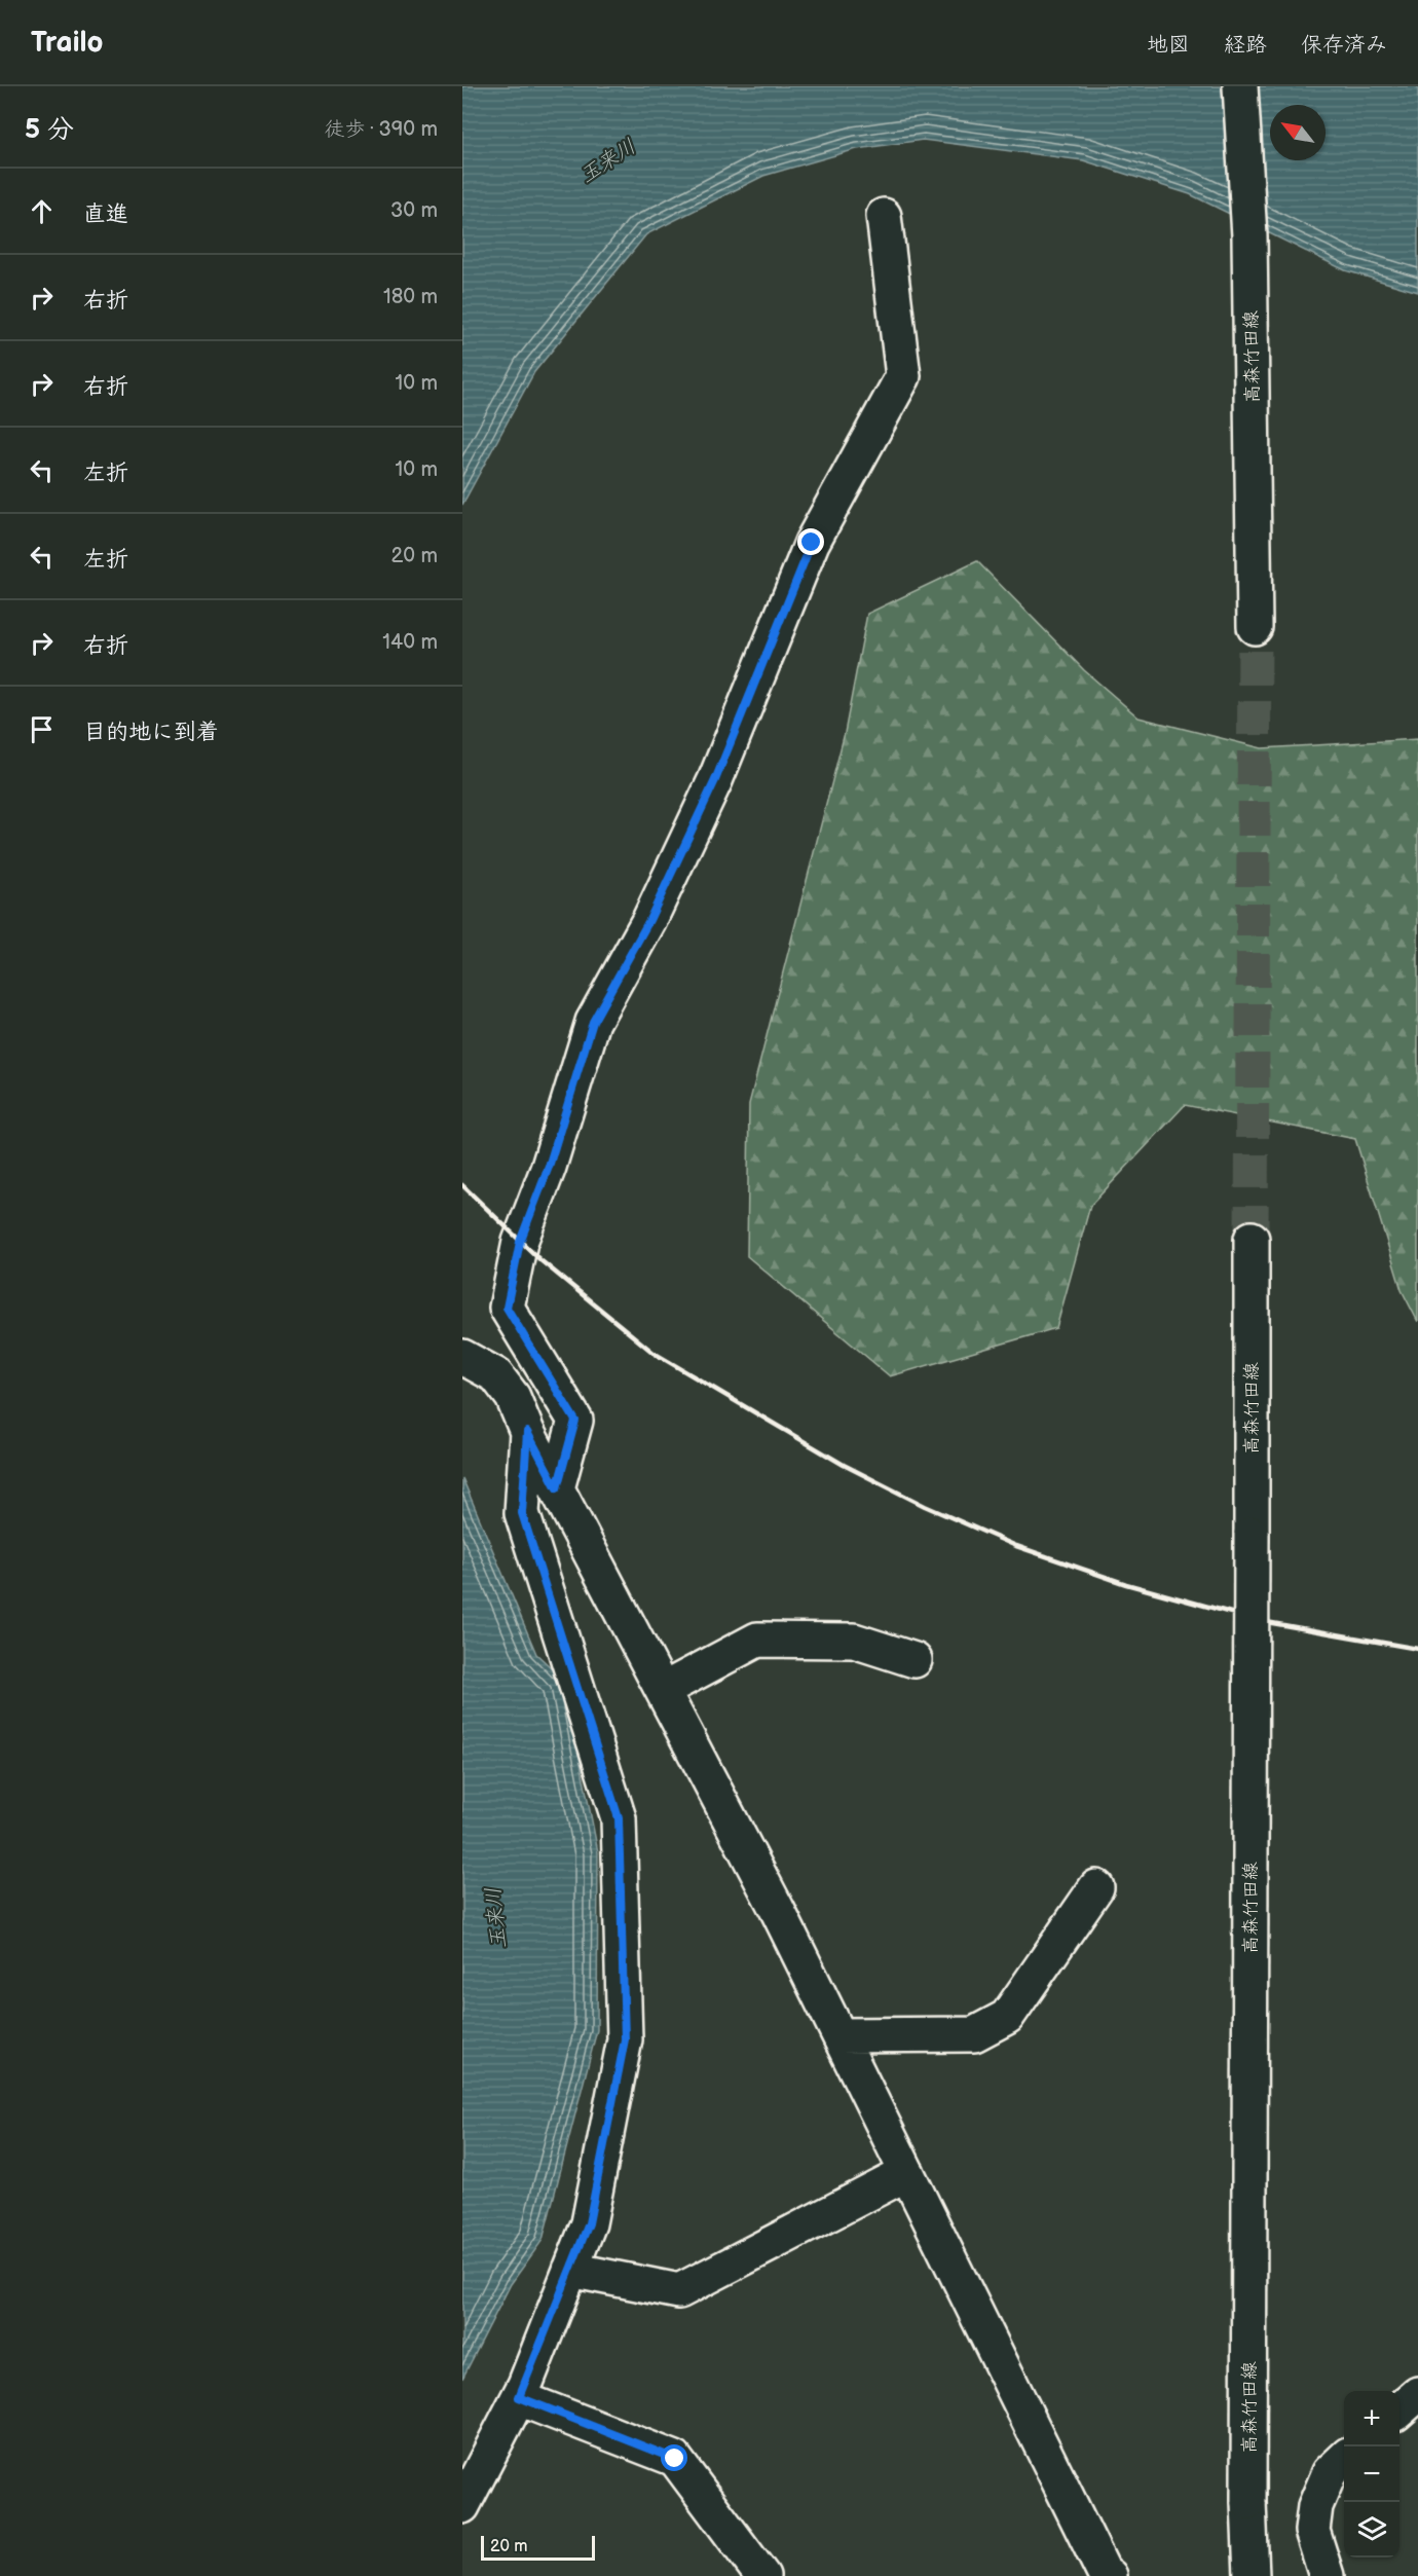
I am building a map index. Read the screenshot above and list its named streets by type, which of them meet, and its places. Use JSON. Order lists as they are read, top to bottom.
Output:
{
  "streets": {
    "street": ["高森竹田線"]
  },
  "water": ["玉来川"],
  "scale_bar": "20 m",
  "north": "top left",
  "page": {
    "header": "Trailo",
    "nav": ["地図", "経路", "保存済み"],
    "heading": ["5 分", "徒歩 · 390 m"],
    "list": [
      ["直進", "30 m"],
      ["右折", "180 m"],
      ["右折", "10 m"],
      ["左折", "10 m"],
      ["左折", "20 m"],
      ["右折", "140 m"],
      "目的地に到着"
    ],
    "map_buttons": ["+", "−"],
    "scale": "20 m"
  }
}
